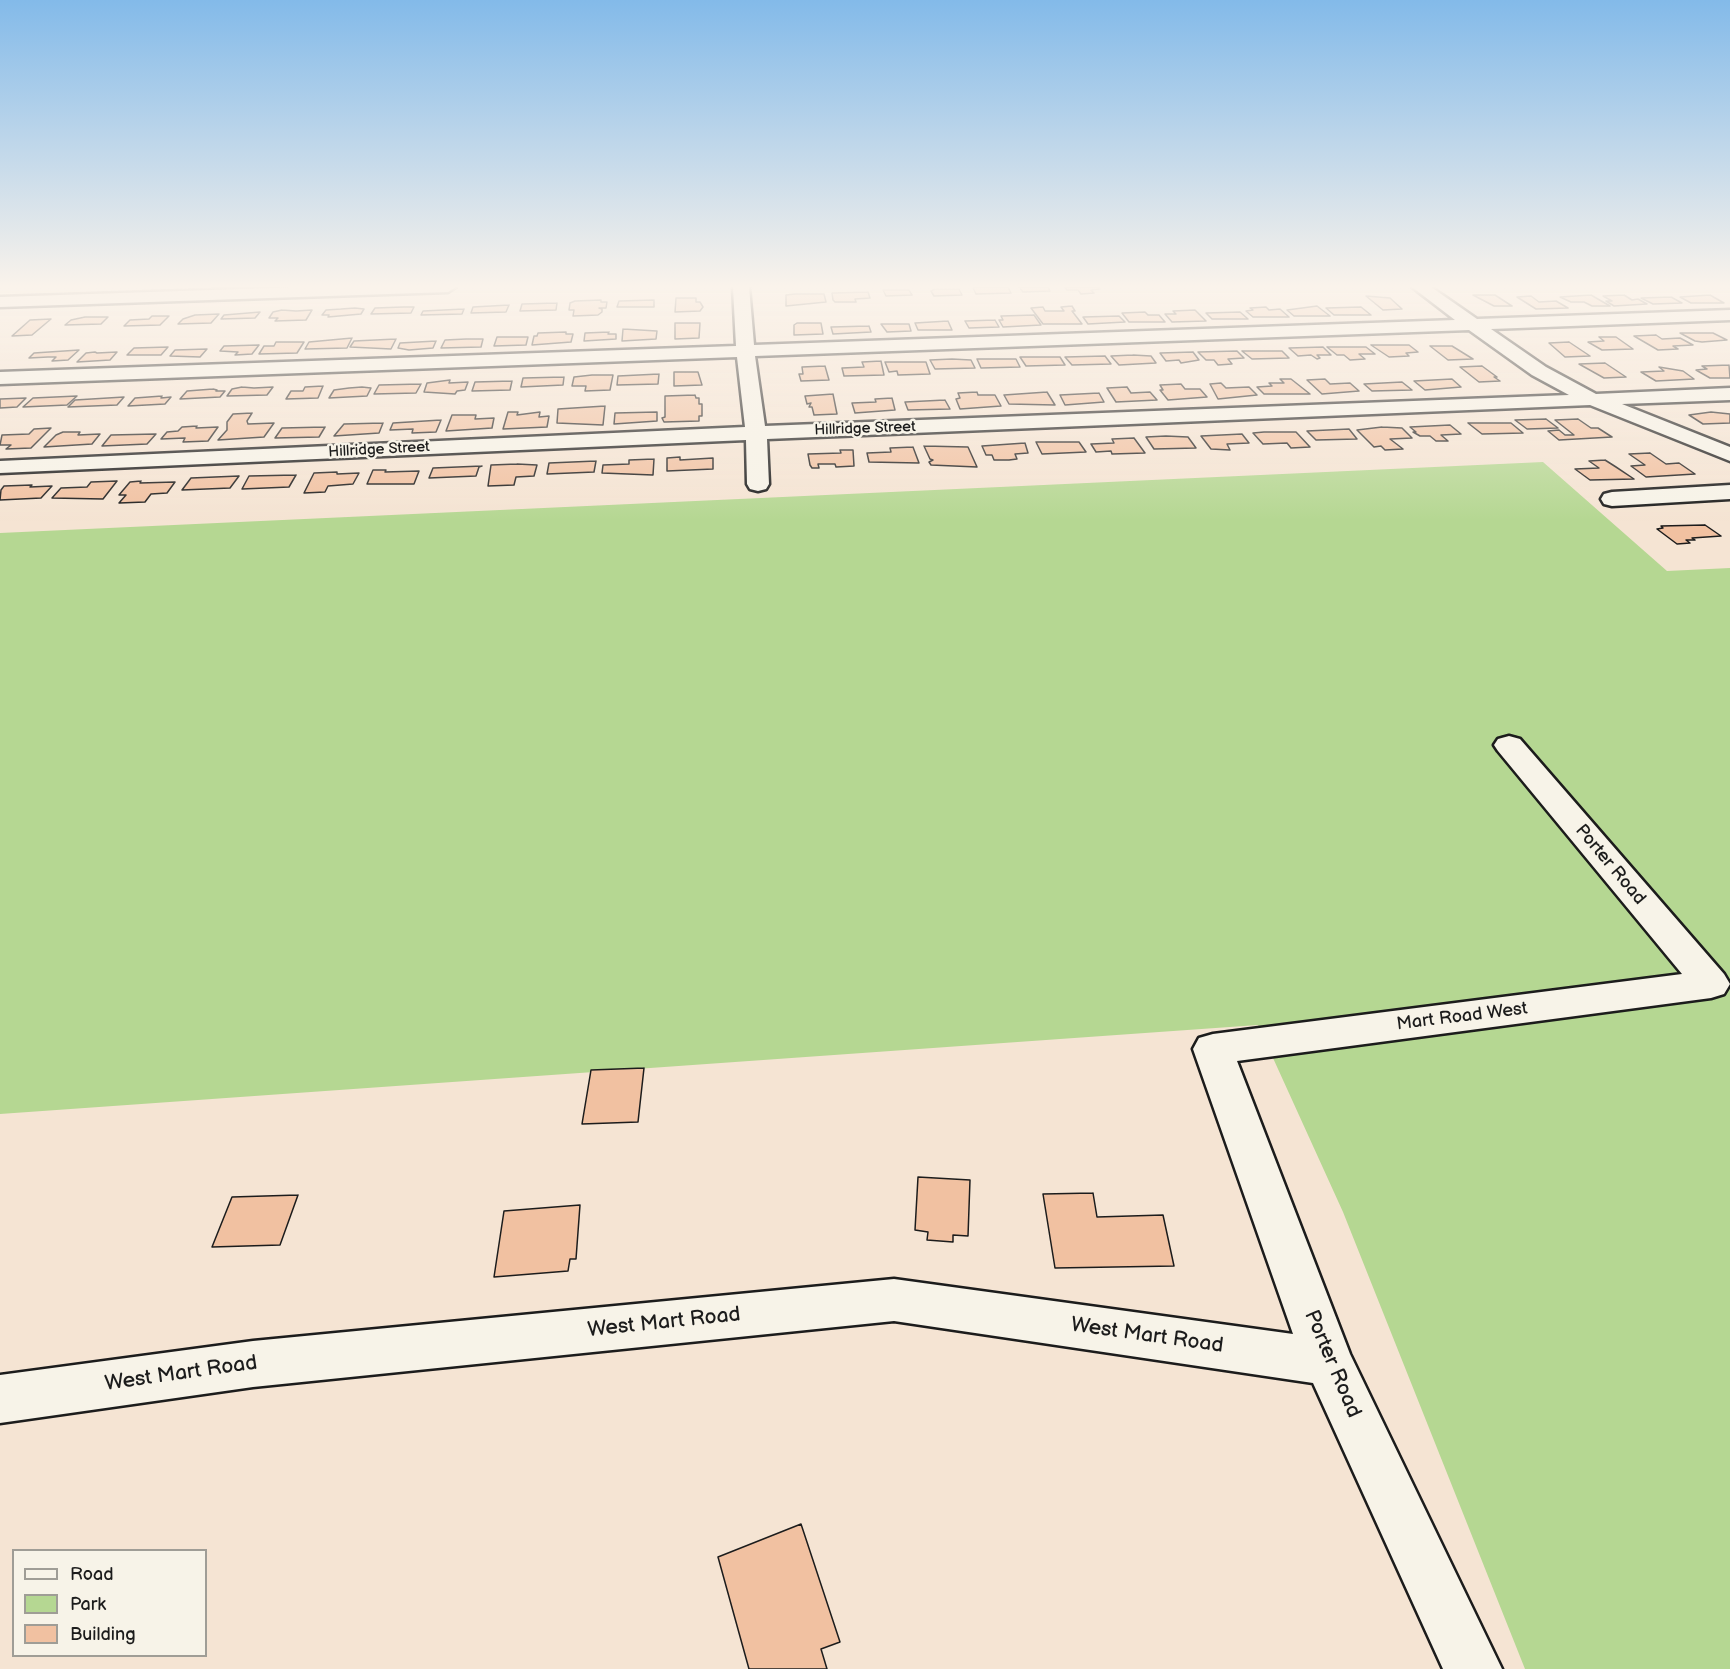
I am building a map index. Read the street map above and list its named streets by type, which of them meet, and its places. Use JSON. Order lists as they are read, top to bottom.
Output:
{
  "streets": {
    "street": [
      "Hillridge Street",
      "Porter Road",
      "Mart Road West",
      "West Mart Road"
    ]
  },
  "crossings": [
    ["Porter Road", "Mart Road West"],
    ["Porter Road", "West Mart Road"]
  ],
  "legend": ["Road", "Park", "Building"]
}
